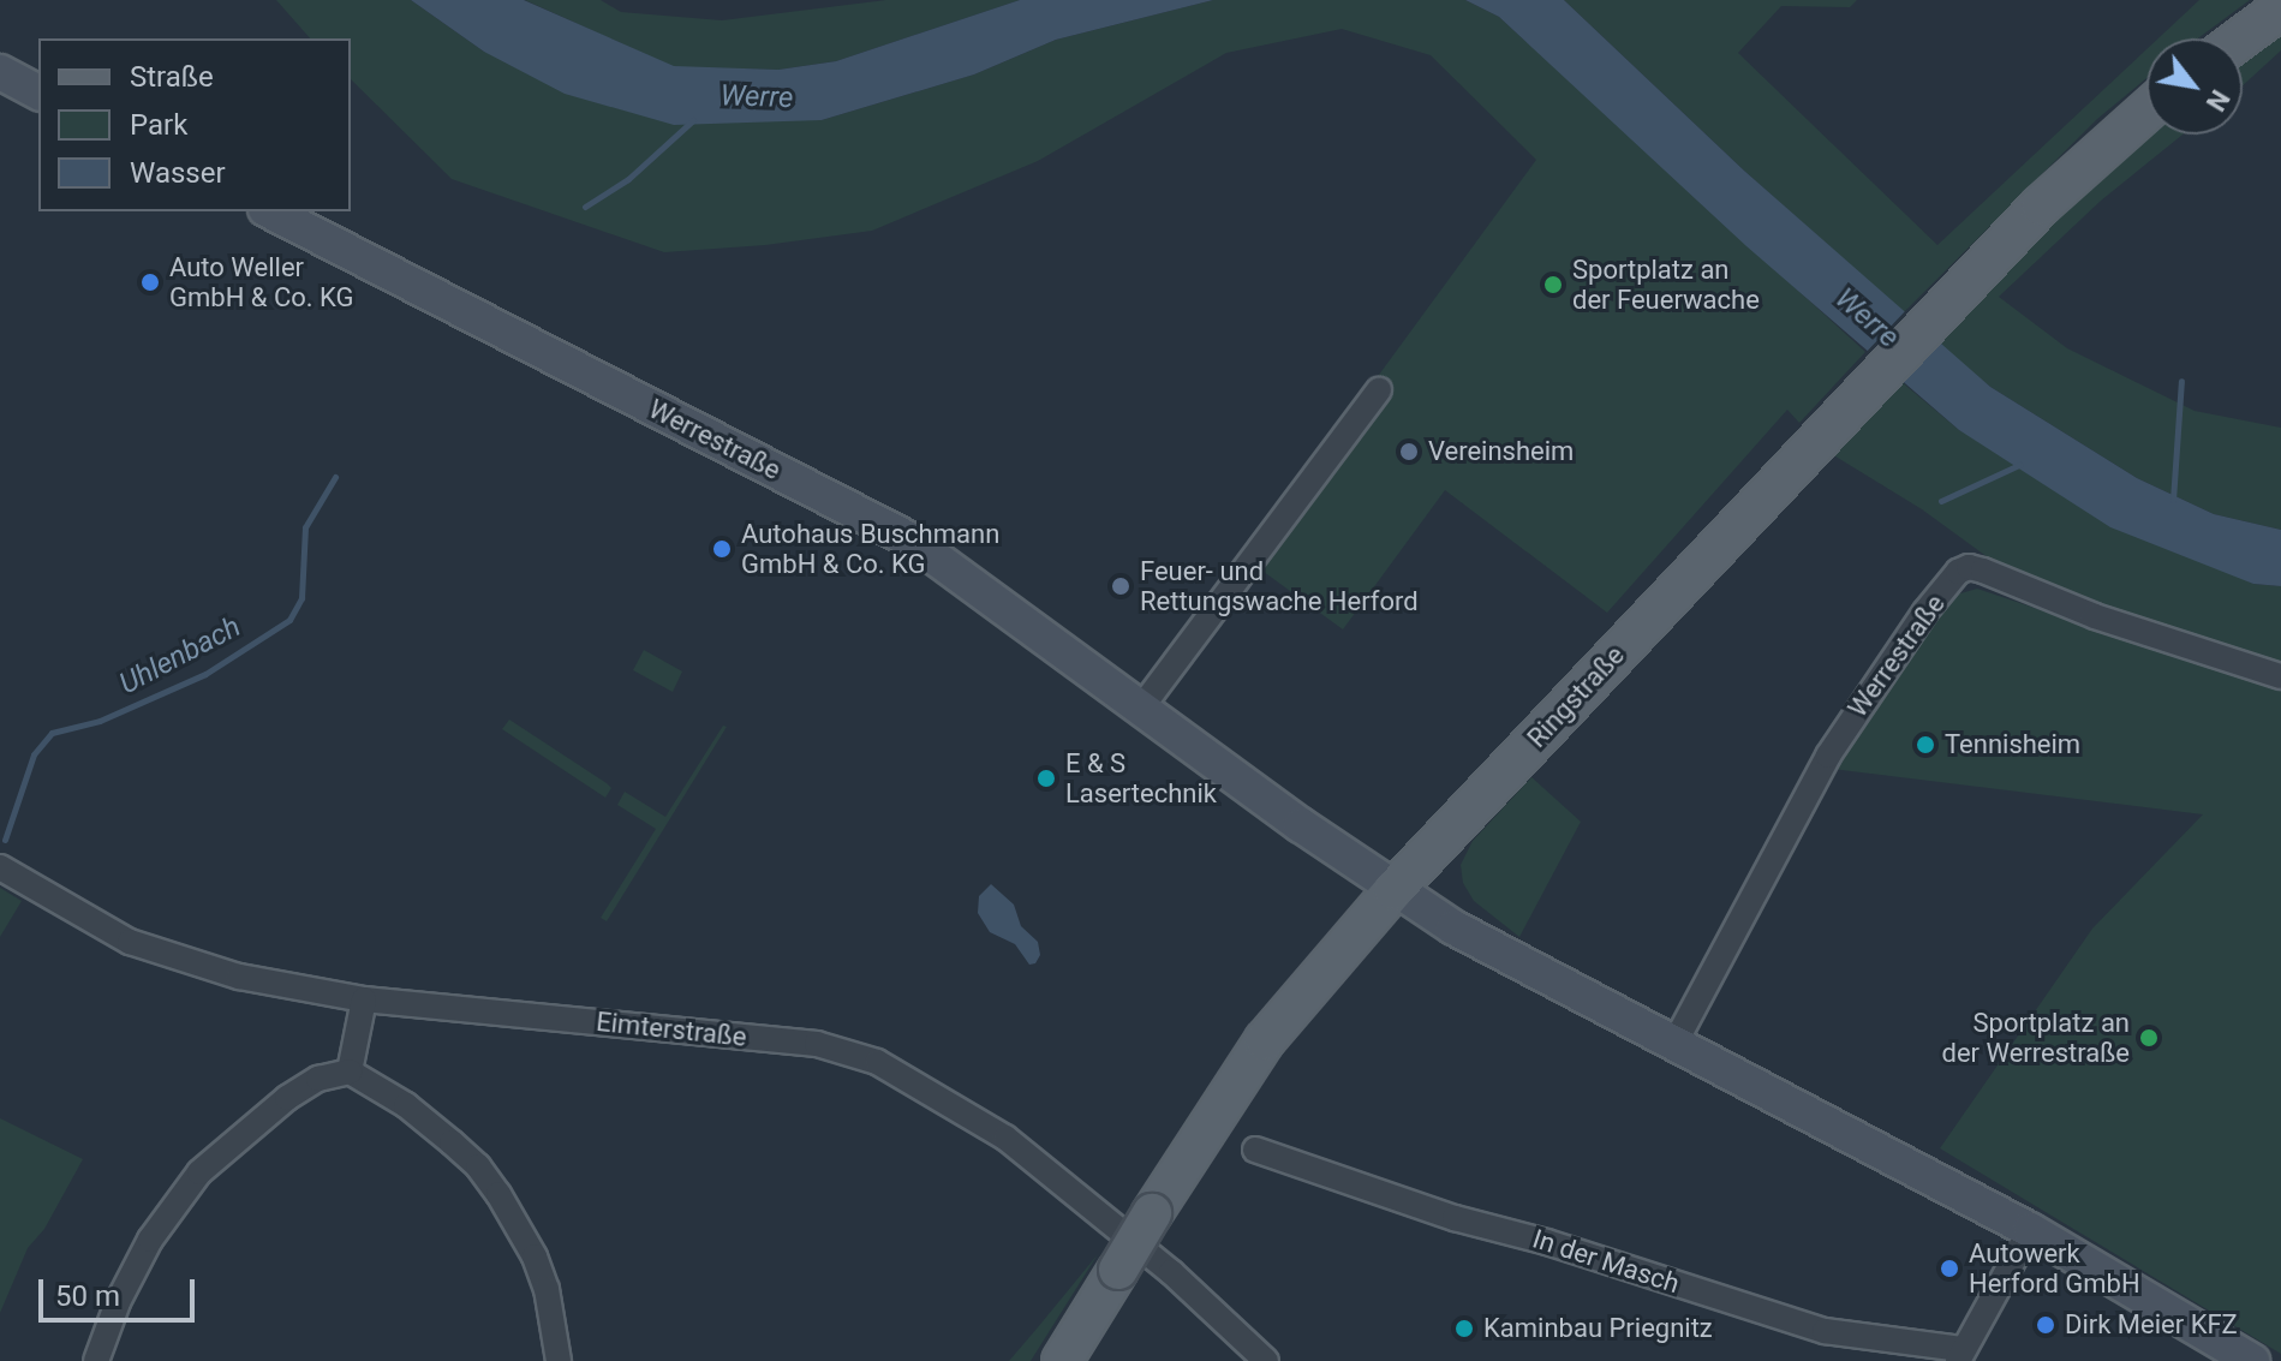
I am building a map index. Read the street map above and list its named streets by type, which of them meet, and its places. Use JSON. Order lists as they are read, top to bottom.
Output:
{
  "streets": {
    "main road": ["Werrestraße", "Ringstraße"],
    "street": ["Eimterstraße", "In der Masch"]
  },
  "crossings": [
    ["Werrestraße", "Ringstraße"]
  ],
  "water": ["Werre", "Uhlenbach"],
  "places": [
    "Auto Weller GmbH & Co. KG",
    "Sportplatz an der Feuerwache",
    "Vereinsheim",
    "Autohaus Buschmann GmbH & Co. KG",
    "Feuer- und Rettungswache Herford",
    "Tennisheim",
    "E & S Lasertechnik",
    "Sportplatz an der Werrestraße",
    "Autowerk Herford GmbH",
    "Dirk Meier KFZ",
    "Kaminbau Priegnitz"
  ],
  "legend": ["Straße", "Park", "Wasser"],
  "scale_bar": "50 m",
  "north": "bottom right"
}
